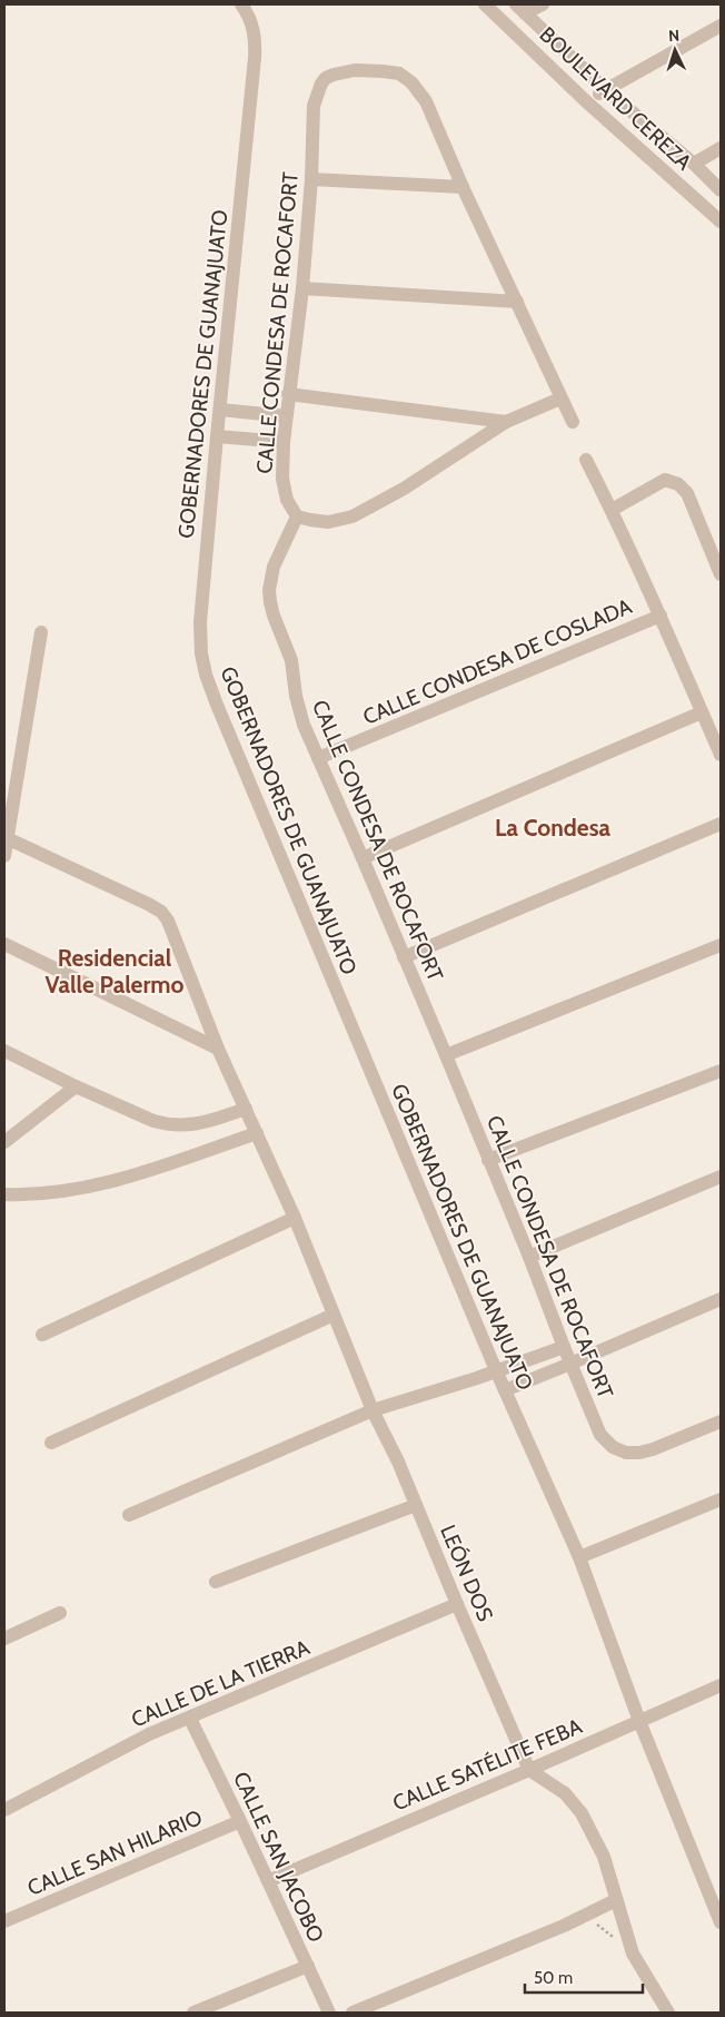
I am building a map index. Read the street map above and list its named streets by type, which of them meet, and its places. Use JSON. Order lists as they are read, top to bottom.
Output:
{
  "streets": {
    "street": [
      "BOULEVARD CEREZA",
      "CALLE CONDESA DE ROCAFORT",
      "GOBERNADORES DE GUANAJUATO",
      "CALLE CONDESA DE COSLADA",
      "LEÓN DOS",
      "CALLE DE LA TIERRA",
      "CALLE SATÉLITE FEBA",
      "CALLE SAN HILARIO",
      "CALLE SAN JACOBO"
    ]
  },
  "crossings": [
    ["CALLE CONDESA DE ROCAFORT", "CALLE CONDESA DE COSLADA"],
    ["GOBERNADORES DE GUANAJUATO", "CALLE SATÉLITE FEBA"],
    ["LEÓN DOS", "CALLE DE LA TIERRA"],
    ["LEÓN DOS", "CALLE SATÉLITE FEBA"],
    ["CALLE DE LA TIERRA", "CALLE SAN JACOBO"],
    ["CALLE SATÉLITE FEBA", "CALLE SAN JACOBO"],
    ["CALLE SAN HILARIO", "CALLE SAN JACOBO"]
  ],
  "districts": ["La Condesa", "Residencial Valle Palermo"],
  "scale_bar": "50 m",
  "north": "top"
}
